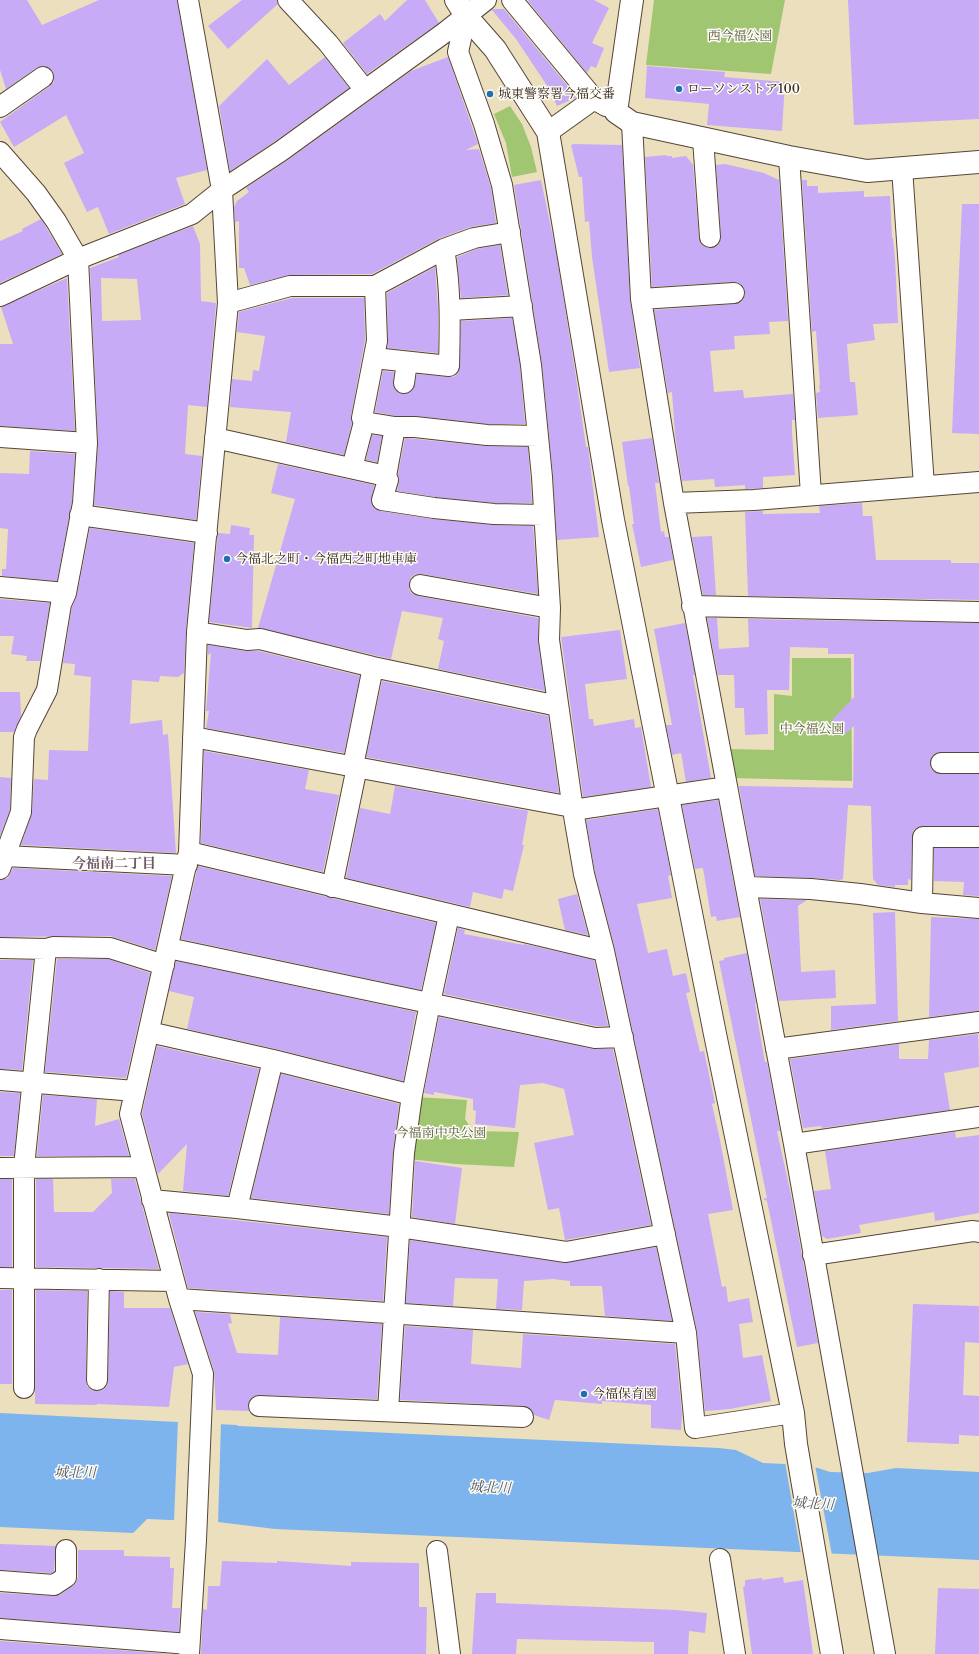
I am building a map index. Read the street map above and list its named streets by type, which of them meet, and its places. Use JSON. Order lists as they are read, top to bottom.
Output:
{
  "districts": ["今福南二丁目"],
  "water": ["城北川"],
  "parks": ["西今福公園", "中今福公園", "今福南中央公園"],
  "places": [
    "ローソンストア100",
    "城東警察署今福交番",
    "今福北之町・今福西之町地車庫",
    "今福保育園"
  ]
}
